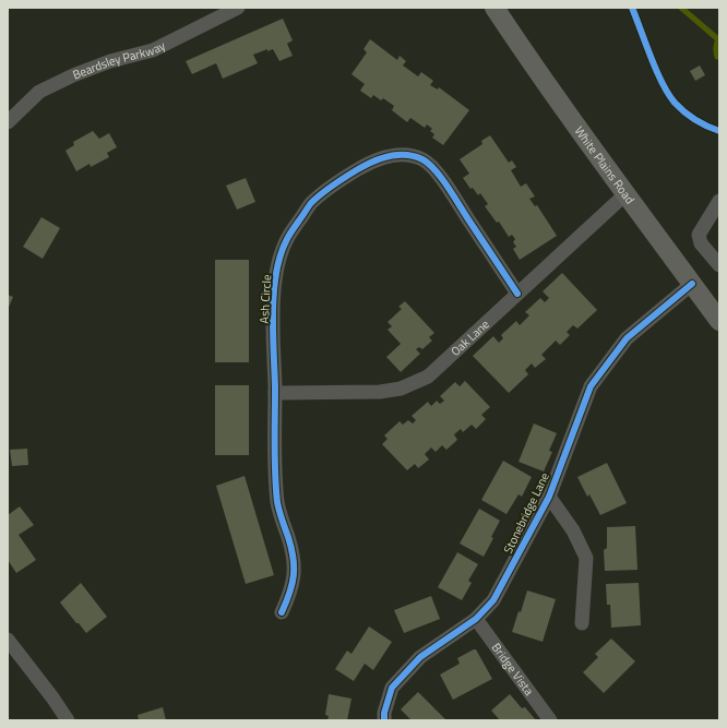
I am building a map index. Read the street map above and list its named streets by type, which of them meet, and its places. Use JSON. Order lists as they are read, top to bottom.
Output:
{
  "streets": {
    "main road": ["White Plains Road"],
    "street": [
      "Beardsley Parkway",
      "Ash Circle",
      "Oak Lane",
      "Stonebridge Lane",
      "Bridge Vista"
    ]
  },
  "crossings": [
    ["White Plains Road", "Oak Lane"],
    ["White Plains Road", "Stonebridge Lane"],
    ["Ash Circle", "Oak Lane"],
    ["Stonebridge Lane", "Bridge Vista"]
  ]
}
